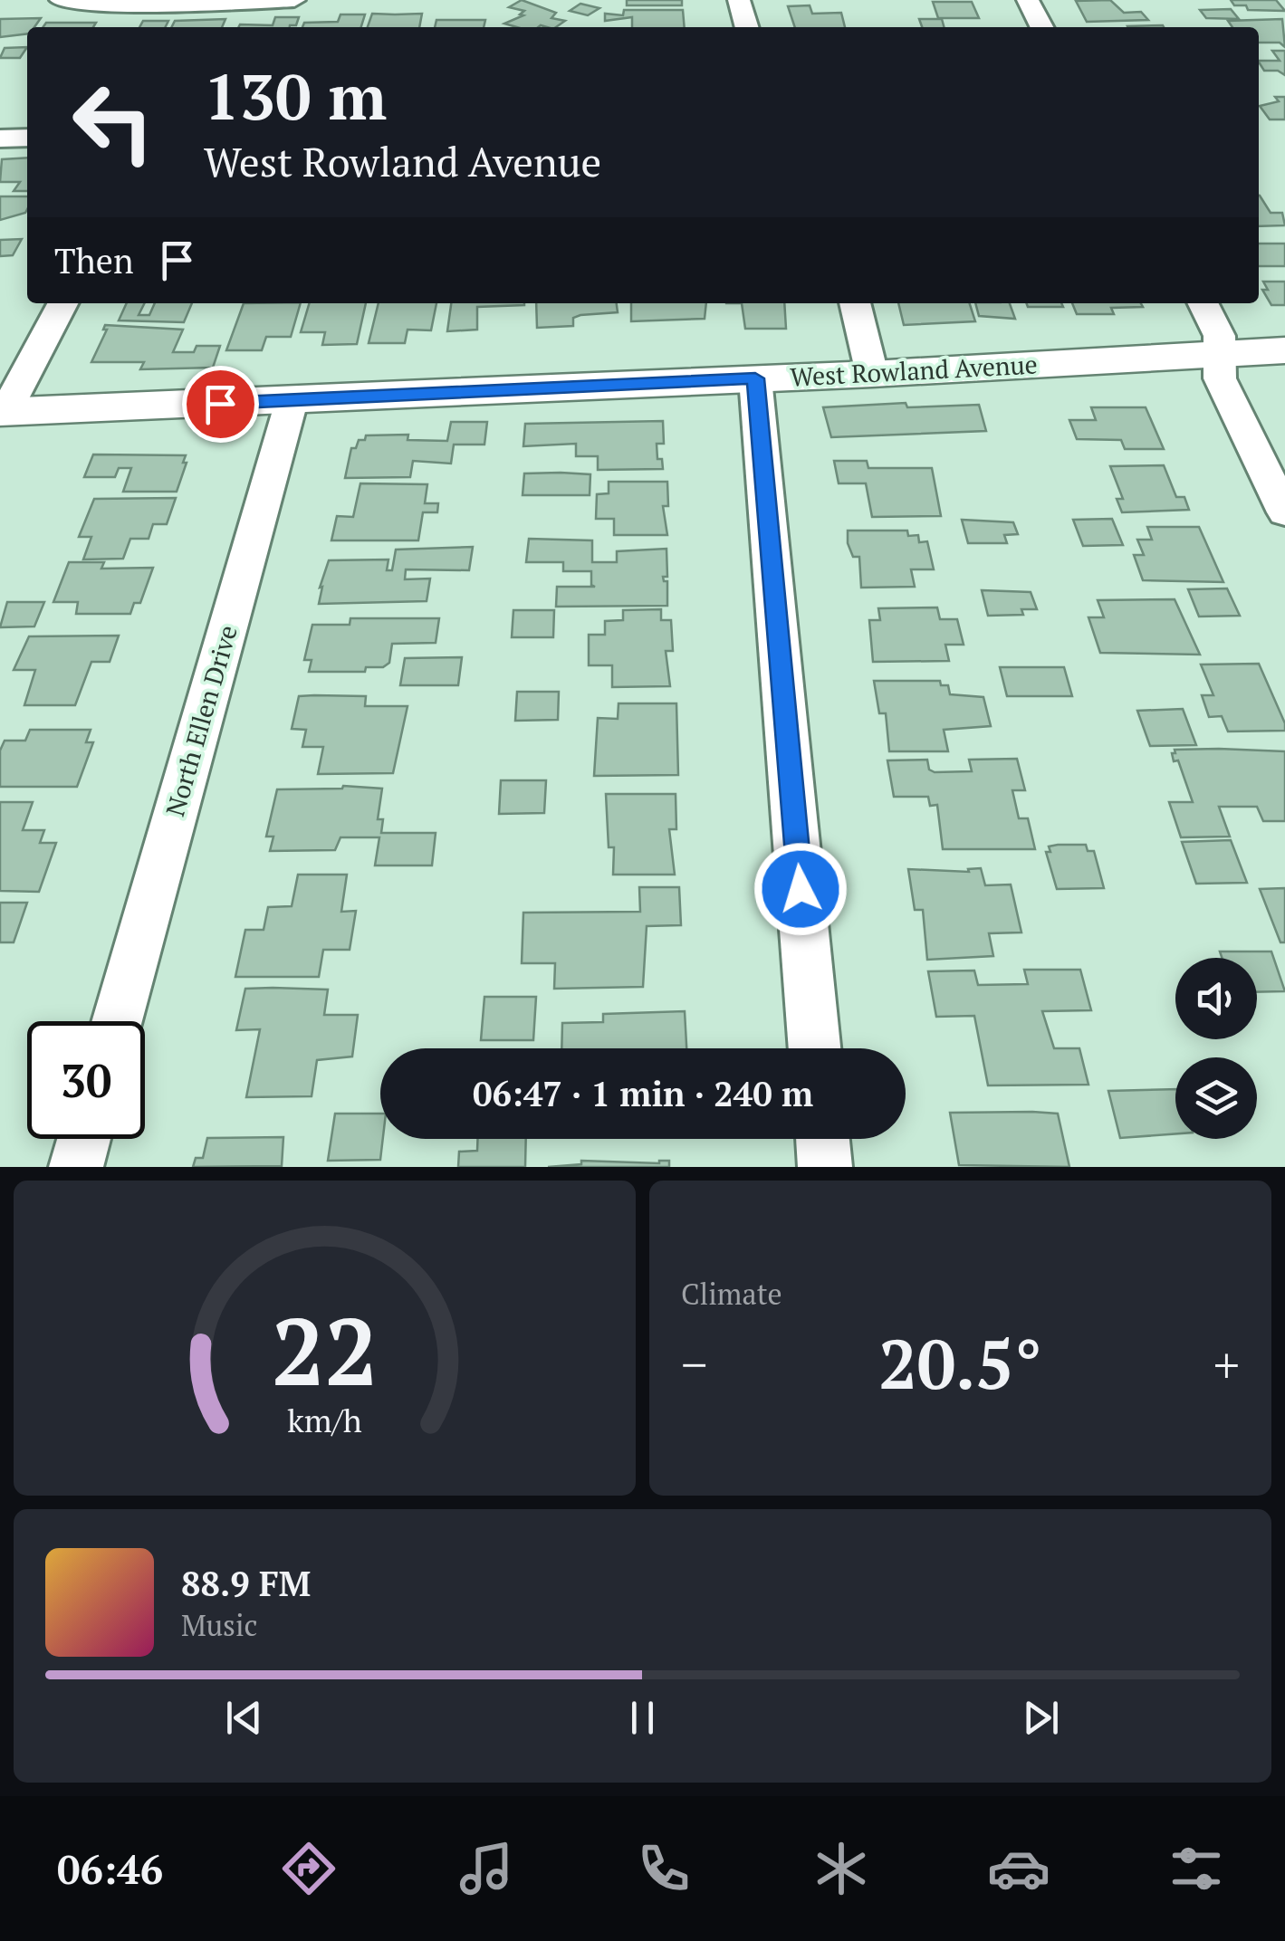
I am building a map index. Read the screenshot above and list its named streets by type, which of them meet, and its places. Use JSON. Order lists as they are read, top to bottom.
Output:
{
  "streets": {
    "street": ["West Rowland Avenue", "North Ellen Drive"]
  },
  "crossings": [
    ["West Rowland Avenue", "North Ellen Drive"]
  ],
  "page": {
    "turn": ["130 m", "West Rowland Avenue"],
    "then": "Then",
    "limit": "30",
    "trip": "06:47 · 1 min · 240 m",
    "tile": "Climate",
    "heat": ["−", "20.5°", "+"],
    "song": ["88.9 FM", "Music"],
    "tabs": "06:46",
    "gauge": ["22", "km/h"]
  }
}
